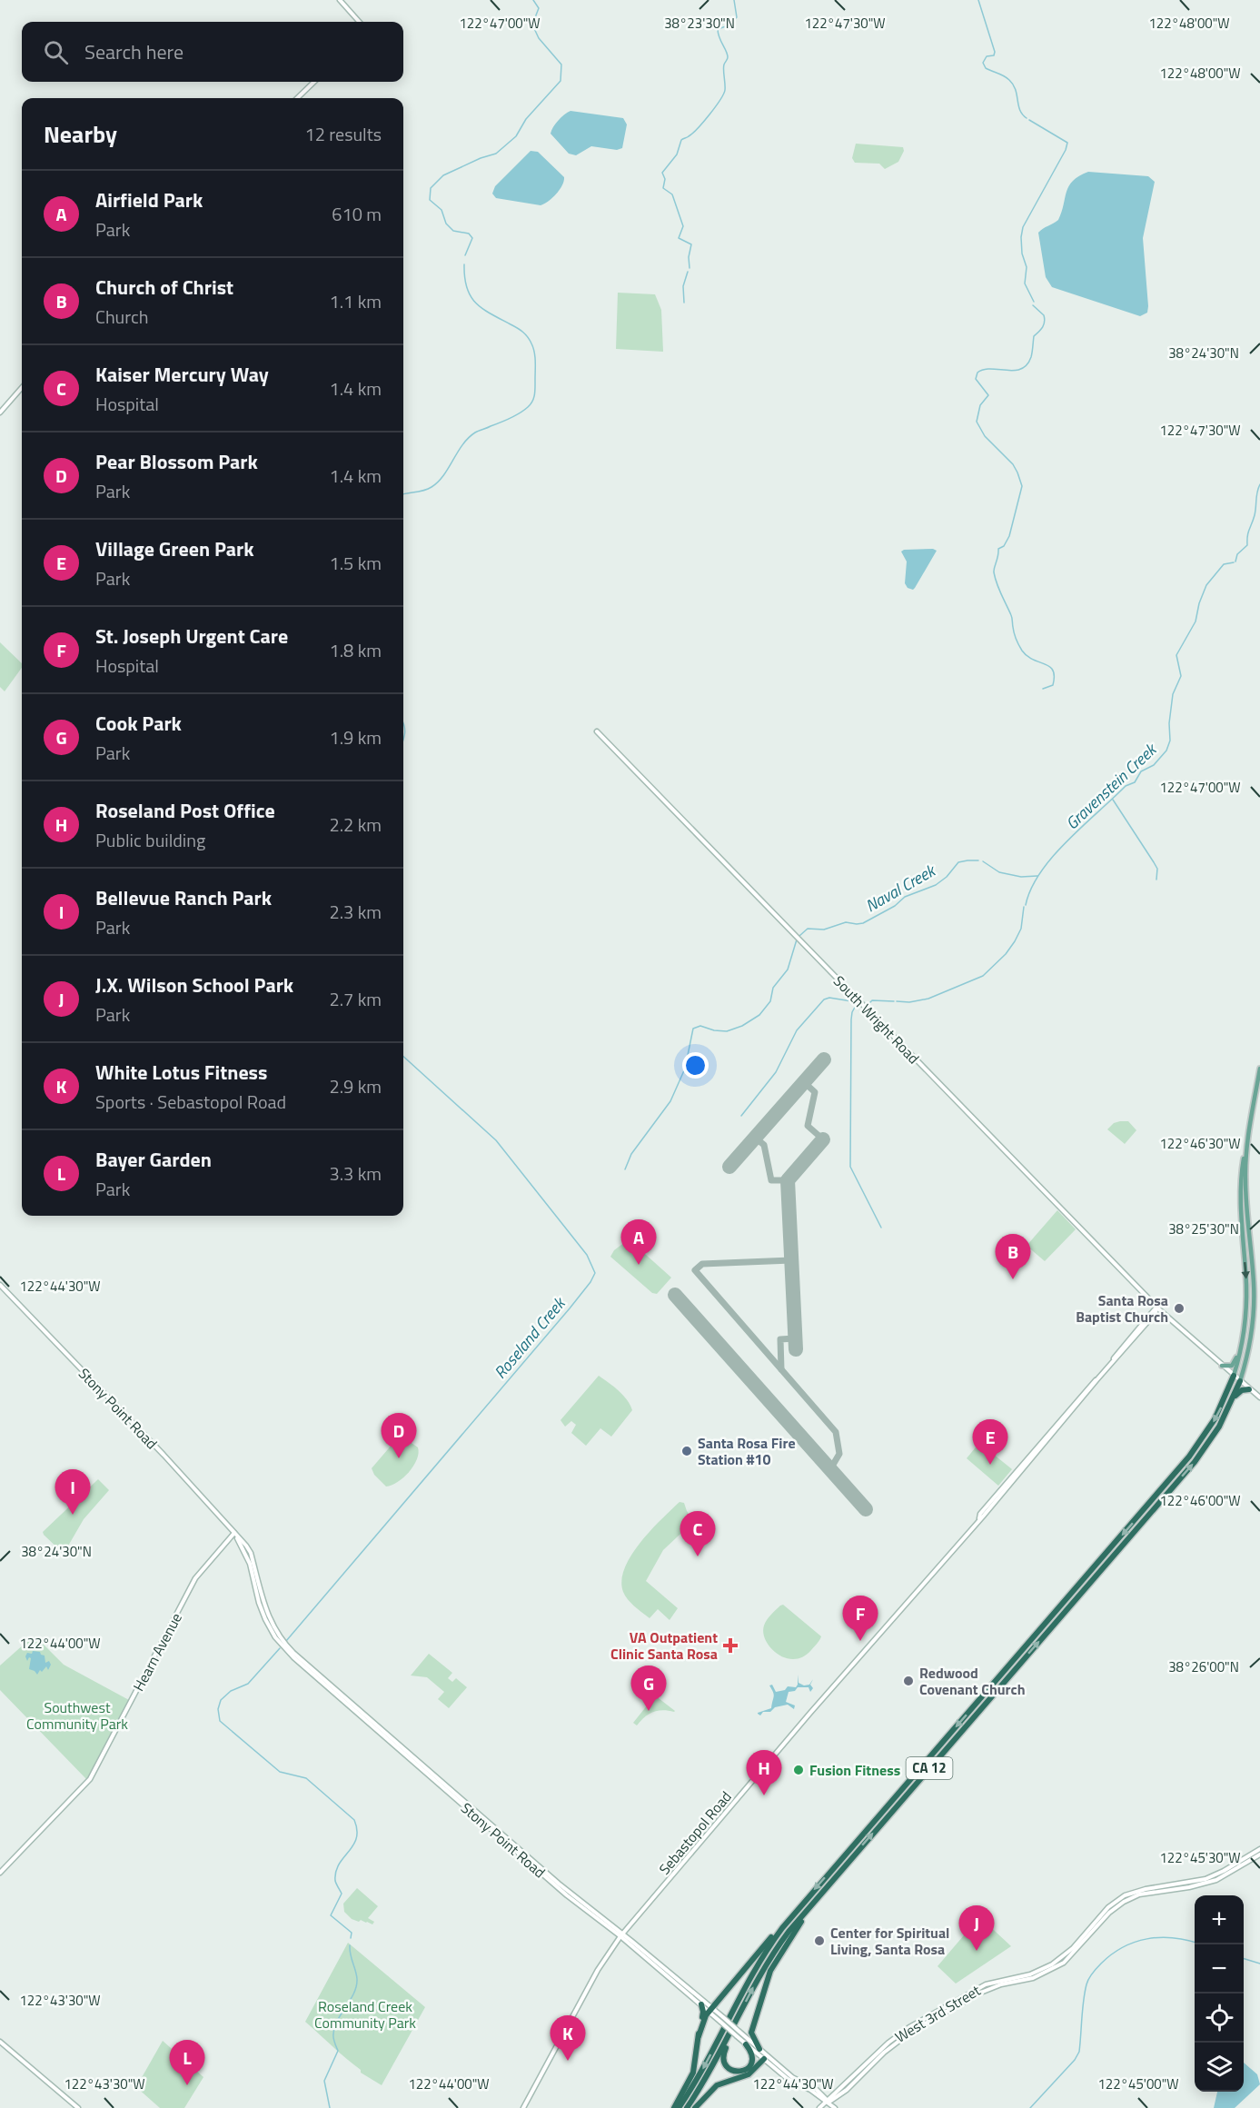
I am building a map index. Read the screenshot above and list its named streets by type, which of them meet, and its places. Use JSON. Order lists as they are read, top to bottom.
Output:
{
  "streets": {
    "highway": ["CA 12"],
    "main road": [
      "South Wright Road",
      "Stony Point Road",
      "Hearn Avenue",
      "Sebastopol Road",
      "West 3rd Street"
    ]
  },
  "crossings": [
    ["South Wright Road", "CA 12"],
    ["South Wright Road", "Sebastopol Road"],
    ["Stony Point Road", "Hearn Avenue"],
    ["Stony Point Road", "Sebastopol Road"],
    ["Stony Point Road", "West 3rd Street"]
  ],
  "water": ["Gravenstein Creek", "Naval Creek", "Roseland Creek"],
  "parks": ["Southwest Community Park", "Roseland Creek Community Park"],
  "places": {
    "other": [
      "Santa Rosa Baptist Church",
      "Santa Rosa Fire Station #10",
      "Redwood Covenant Church",
      "Fusion Fitness",
      "Center for Spiritual Living, Santa Rosa"
    ],
    "health": ["VA Outpatient Clinic Santa Rosa"]
  },
  "page": {
    "search": "Search here",
    "heading": ["Nearby", "12 results"],
    "list": [
      {
        "mark": "A",
        "name": "Airfield Park",
        "note": "Park",
        "value": "610 m"
      },
      {
        "mark": "B",
        "name": "Church of Christ",
        "note": "Church",
        "value": "1.1 km"
      },
      {
        "mark": "C",
        "name": "Kaiser Mercury Way",
        "note": "Hospital",
        "value": "1.4 km"
      },
      {
        "mark": "D",
        "name": "Pear Blossom Park",
        "note": "Park",
        "value": "1.4 km"
      },
      {
        "mark": "E",
        "name": "Village Green Park",
        "note": "Park",
        "value": "1.5 km"
      },
      {
        "mark": "F",
        "name": "St. Joseph Urgent Care",
        "note": "Hospital",
        "value": "1.8 km"
      },
      {
        "mark": "G",
        "name": "Cook Park",
        "note": "Park",
        "value": "1.9 km"
      },
      {
        "mark": "H",
        "name": "Roseland Post Office",
        "note": "Public building",
        "value": "2.2 km"
      },
      {
        "mark": "I",
        "name": "Bellevue Ranch Park",
        "note": "Park",
        "value": "2.3 km"
      },
      {
        "mark": "J",
        "name": "J.X. Wilson School Park",
        "note": "Park",
        "value": "2.7 km"
      },
      {
        "mark": "K",
        "name": "White Lotus Fitness",
        "note": "Sports · Sebastopol Road",
        "value": "2.9 km"
      },
      {
        "mark": "L",
        "name": "Bayer Garden",
        "note": "Park",
        "value": "3.3 km"
      }
    ],
    "pins": [
      "A",
      "B",
      "D",
      "E",
      "I",
      "C",
      "F",
      "G",
      "H",
      "J",
      "K",
      "L"
    ],
    "map_buttons": ["+", "−"]
  },
  "coordinates": [
    "38°23'30\"N",
    "122°47'00\"W",
    "122°47'30\"W",
    "122°48'00\"W",
    "38°24'30\"N",
    "122°46'30\"W",
    "38°25'30\"N",
    "122°44'30\"W",
    "122°46'00\"W",
    "122°44'00\"W",
    "38°26'00\"N",
    "122°45'30\"W",
    "122°43'30\"W",
    "122°45'00\"W"
  ]
}
